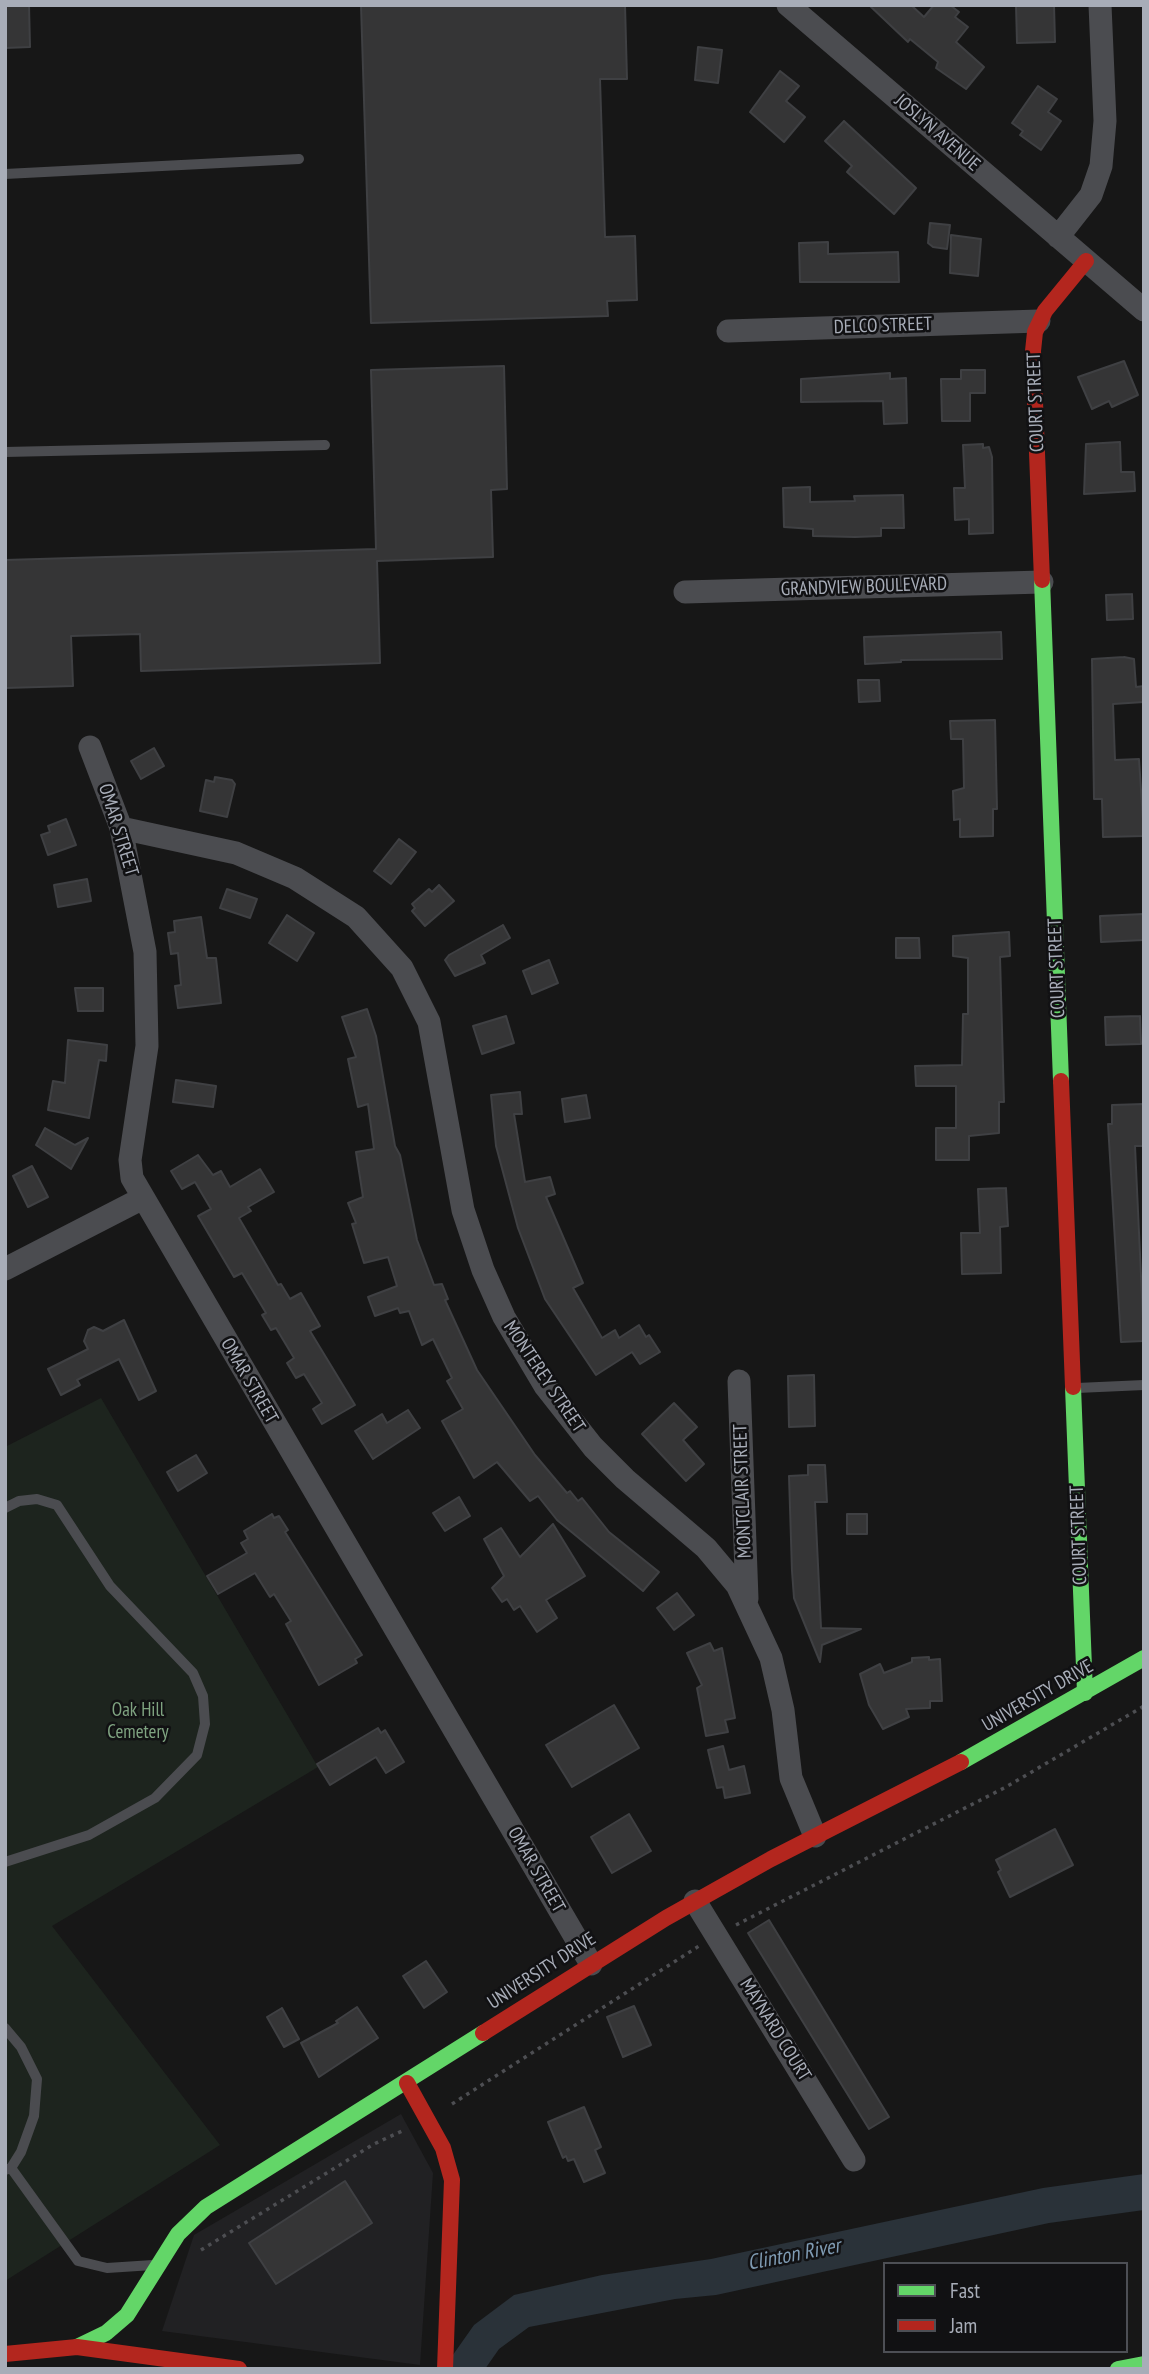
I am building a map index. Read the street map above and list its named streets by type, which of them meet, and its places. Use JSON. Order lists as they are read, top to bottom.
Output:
{
  "streets": {
    "main road": ["COURT STREET", "UNIVERSITY DRIVE"],
    "street": [
      "JOSLYN AVENUE",
      "DELCO STREET",
      "GRANDVIEW BOULEVARD",
      "OMAR STREET",
      "MONTEREY STREET",
      "MONTCLAIR STREET",
      "MAYNARD COURT"
    ]
  },
  "crossings": [
    ["DELCO STREET", "COURT STREET"],
    ["COURT STREET", "GRANDVIEW BOULEVARD"],
    ["COURT STREET", "UNIVERSITY DRIVE"],
    ["OMAR STREET", "MONTEREY STREET"],
    ["OMAR STREET", "UNIVERSITY DRIVE"],
    ["MONTEREY STREET", "MONTCLAIR STREET"],
    ["MONTEREY STREET", "UNIVERSITY DRIVE"],
    ["UNIVERSITY DRIVE", "MAYNARD COURT"]
  ],
  "water": ["Clinton River"],
  "parks": ["Oak Hill Cemetery"],
  "legend": ["Fast", "Jam"]
}
